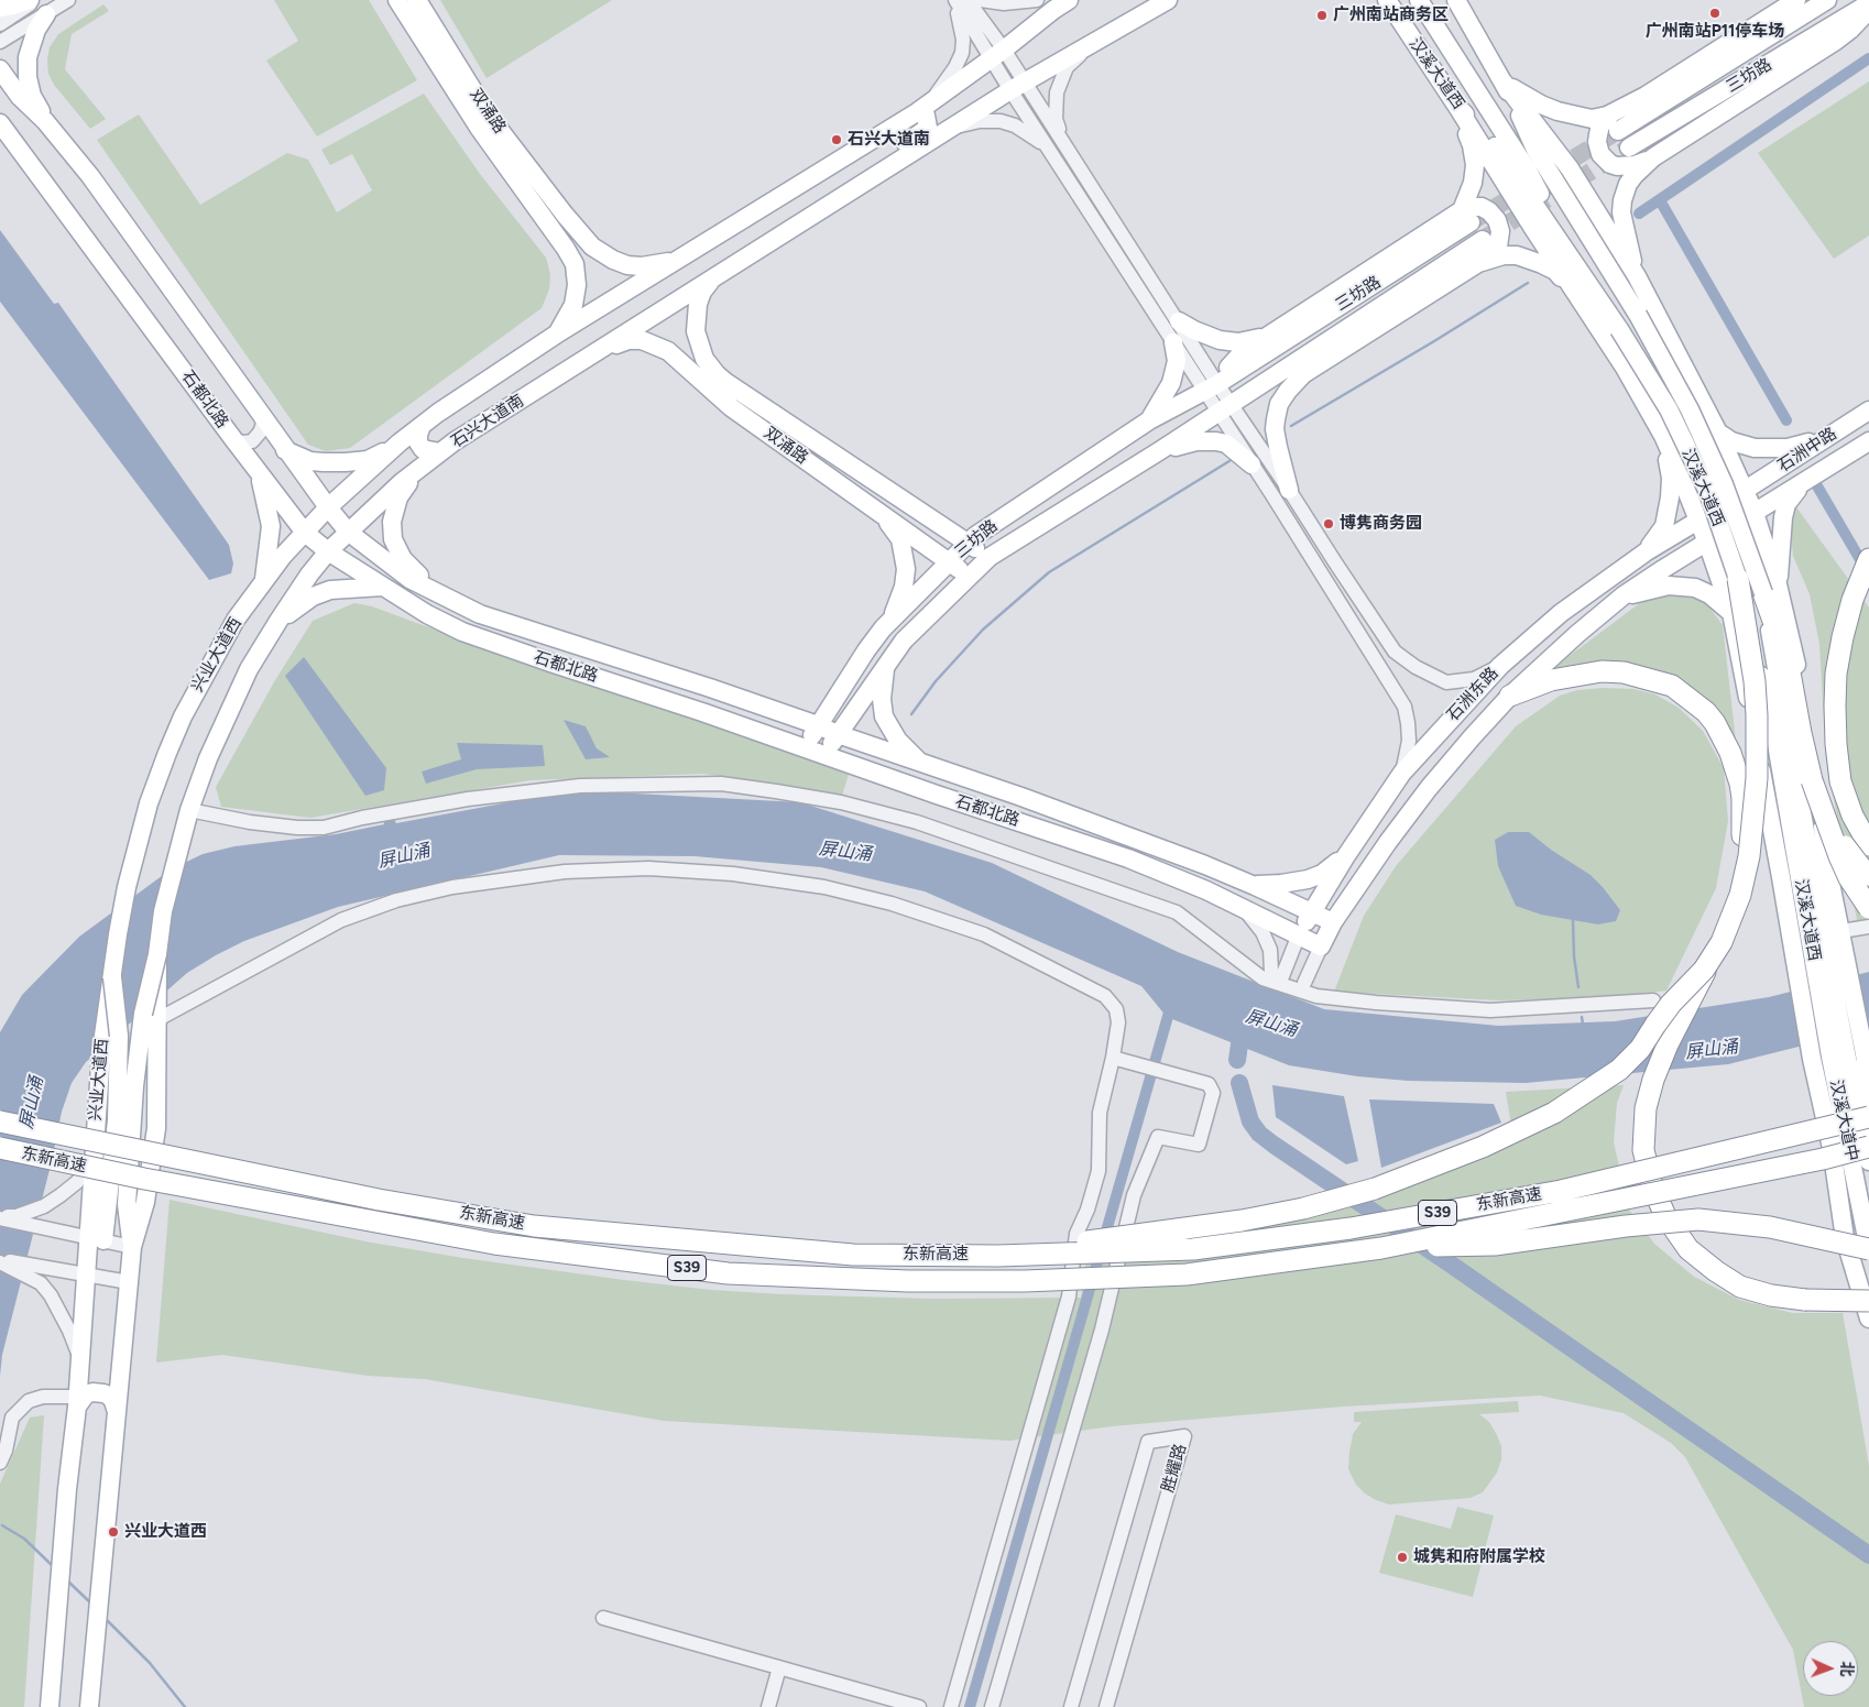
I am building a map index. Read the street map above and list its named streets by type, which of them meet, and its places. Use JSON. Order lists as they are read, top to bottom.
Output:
{
  "streets": {
    "highway": ["东新高速", "S39"],
    "main road": [
      "汉溪大道西",
      "三坊路",
      "双涌路",
      "石都北路",
      "石兴大道南",
      "石洲中路",
      "兴业大道西",
      "石洲东路",
      "汉溪大道中"
    ],
    "street": ["胜耀路"]
  },
  "crossings": [
    ["汉溪大道西", "汉溪大道中"],
    ["三坊路", "双涌路"],
    ["三坊路", "石都北路"],
    ["双涌路", "石兴大道南"],
    ["石都北路", "石兴大道南"],
    ["石都北路", "兴业大道西"],
    ["石都北路", "石洲东路"],
    ["石兴大道南", "兴业大道西"],
    ["石洲中路", "石洲东路"]
  ],
  "water": ["屏山涌"],
  "places": [
    "广州南站P11停车场",
    "广州南站商务区",
    "石兴大道南",
    "博隽商务园",
    "兴业大道西",
    "城隽和府附属学校"
  ],
  "north": "right"
}
